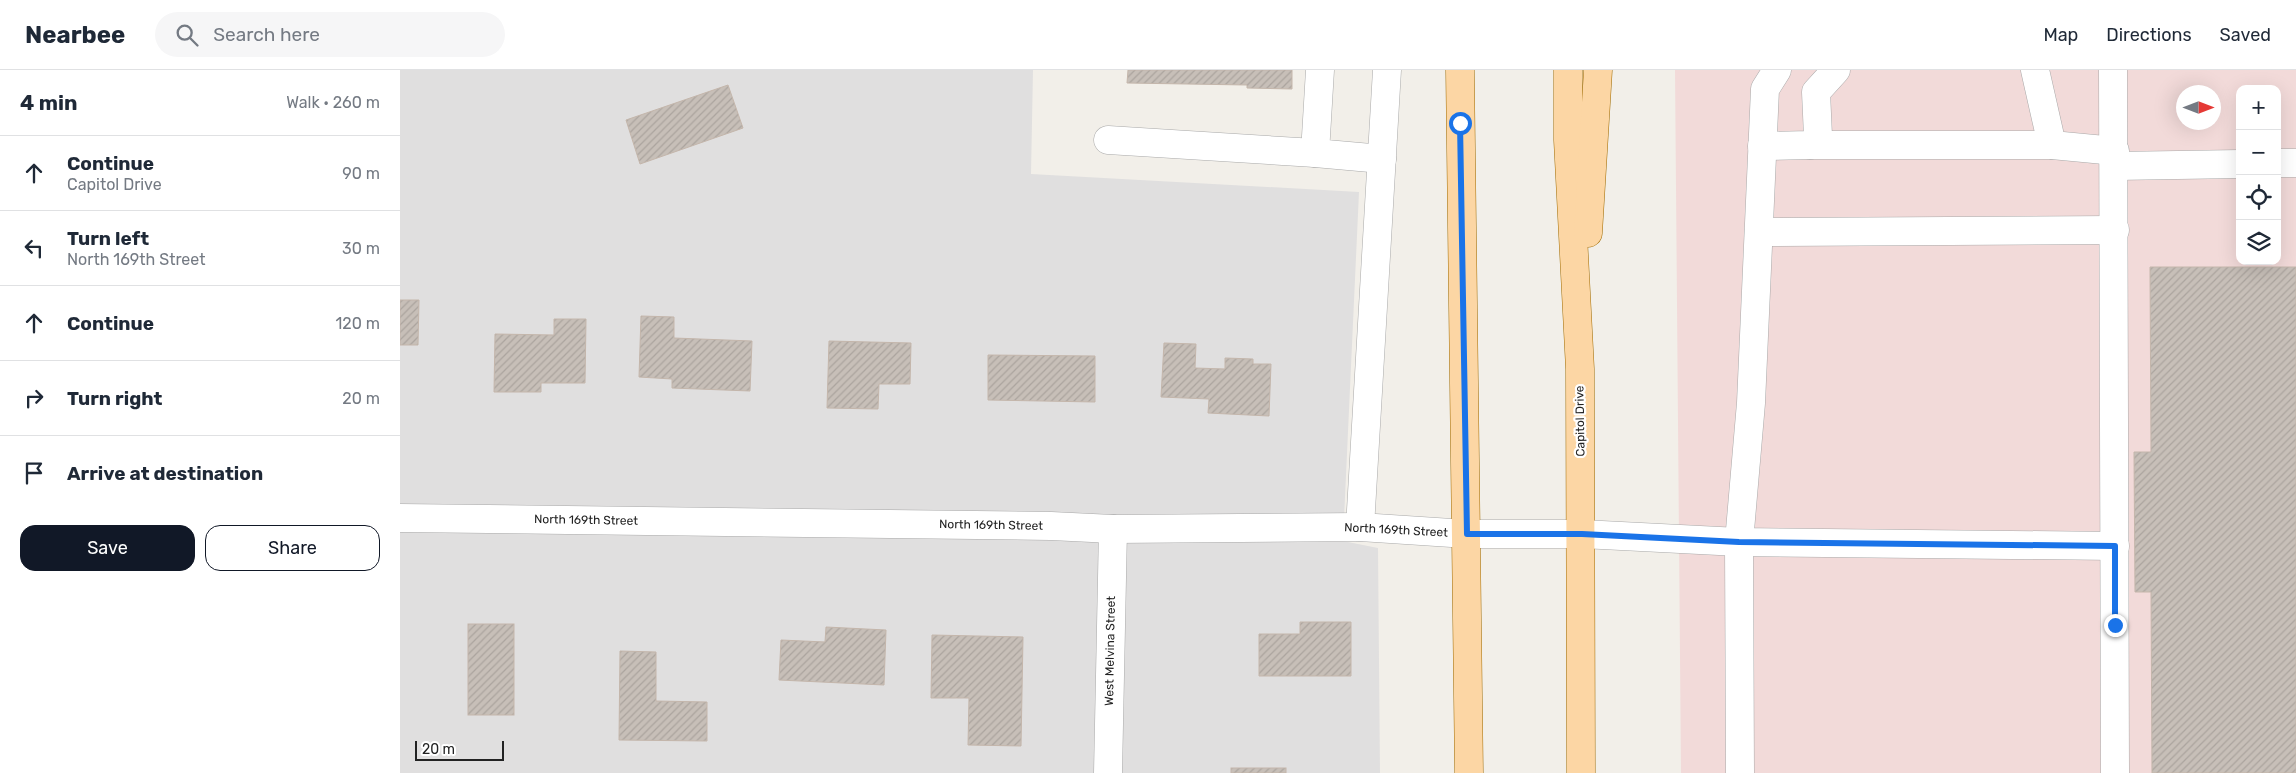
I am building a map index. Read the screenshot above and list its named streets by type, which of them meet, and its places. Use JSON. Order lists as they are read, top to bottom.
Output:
{
  "streets": {
    "main road": ["Capitol Drive"],
    "street": ["North 169th Street", "West Melvina Street"]
  },
  "crossings": [
    ["Capitol Drive", "North 169th Street"],
    ["North 169th Street", "West Melvina Street"]
  ],
  "scale_bar": "20 m",
  "north": "right",
  "page": {
    "header": "Nearbee",
    "search": "Search here",
    "nav": ["Map", "Directions", "Saved"],
    "heading": ["4 min", "Walk · 260 m"],
    "map_buttons": ["+", "−"],
    "list": [
      ["Continue", "Capitol Drive", "90 m"],
      ["Turn left", "North 169th Street", "30 m"],
      ["Continue", "120 m"],
      ["Turn right", "20 m"],
      "Arrive at destination"
    ],
    "buttons": ["Save", "Share"],
    "scale": "20 m"
  }
}
